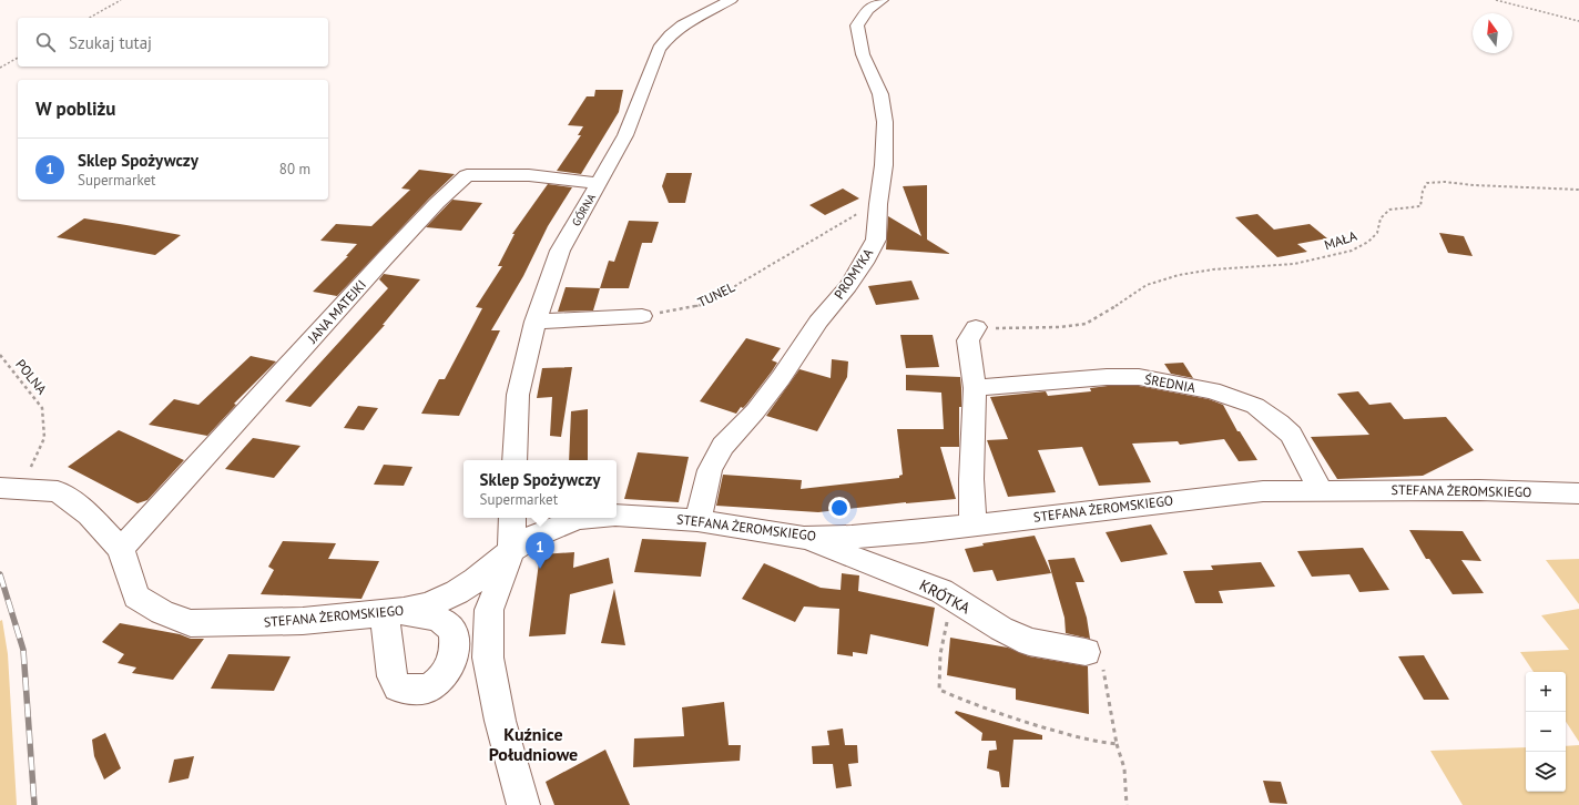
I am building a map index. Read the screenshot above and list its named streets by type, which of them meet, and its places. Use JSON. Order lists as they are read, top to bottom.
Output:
{
  "streets": {
    "street": [
      "GÓRNA",
      "PROMYKA",
      "JANA MATEJKI",
      "ŚREDNIA",
      "STEFANA ŻEROMSKIEGO",
      "KRÓTKA"
    ],
    "path": ["MAŁA", "TUNEL", "POLNA"]
  },
  "crossings": [
    ["GÓRNA", "JANA MATEJKI"],
    ["PROMYKA", "TUNEL"],
    ["PROMYKA", "STEFANA ŻEROMSKIEGO"],
    ["JANA MATEJKI", "STEFANA ŻEROMSKIEGO"],
    ["POLNA", "STEFANA ŻEROMSKIEGO"],
    ["ŚREDNIA", "STEFANA ŻEROMSKIEGO"],
    ["STEFANA ŻEROMSKIEGO", "KRÓTKA"]
  ],
  "districts": ["Kuźnice Południowe"],
  "north": "top",
  "page": {
    "search": "Szukaj tutaj",
    "heading": "W pobliżu",
    "list": [
      {
        "mark": "1",
        "name": "Sklep Spożywczy",
        "note": "Supermarket",
        "value": "80 m"
      }
    ],
    "popup": ["Sklep Spożywczy", "Supermarket"],
    "pins": "1",
    "map_buttons": ["+", "−"]
  }
}
